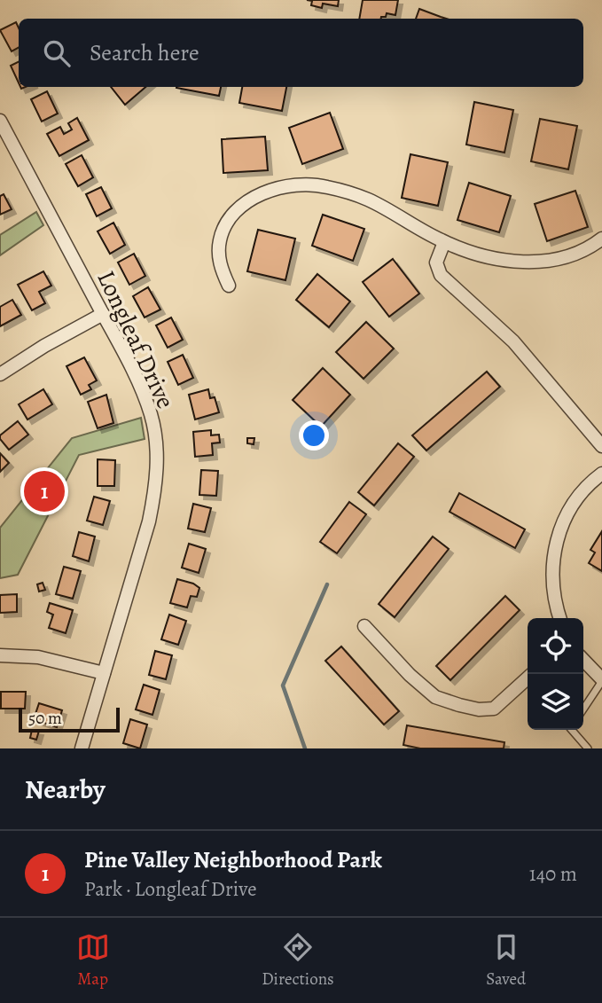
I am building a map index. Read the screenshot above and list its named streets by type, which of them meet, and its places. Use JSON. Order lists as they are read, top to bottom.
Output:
{
  "streets": {
    "street": ["Longleaf Drive"]
  },
  "scale_bar": "50 m",
  "page": {
    "search": "Search here",
    "pins": "1",
    "scale": "50 m",
    "heading": "Nearby",
    "list": [
      {
        "mark": "1",
        "name": "Pine Valley Neighborhood Park",
        "note": "Park · Longleaf Drive",
        "value": "140 m"
      }
    ],
    "nav": ["Map", "Directions", "Saved"]
  }
}
